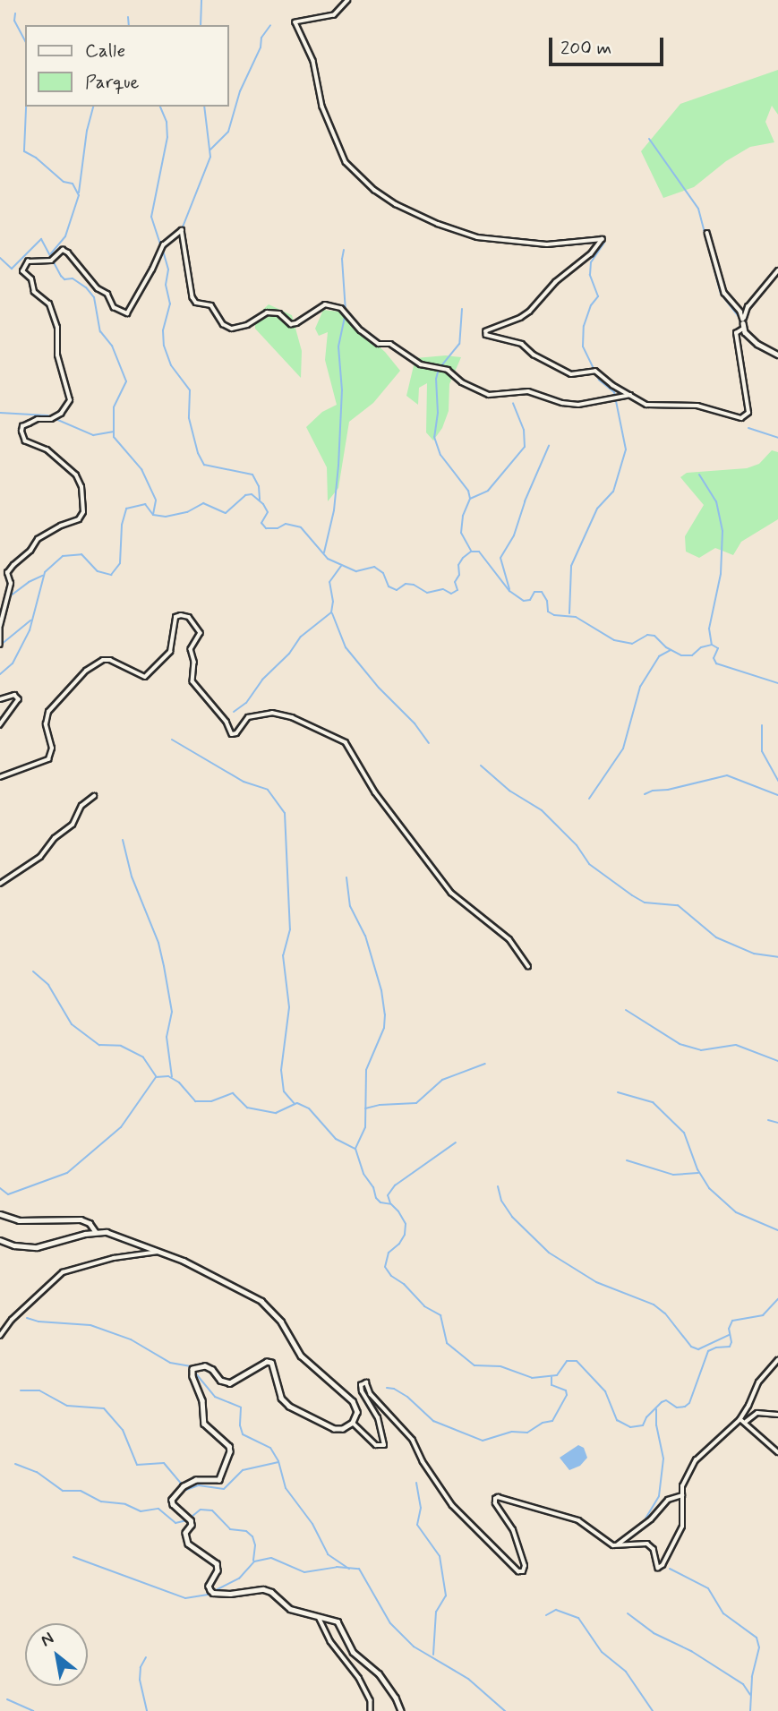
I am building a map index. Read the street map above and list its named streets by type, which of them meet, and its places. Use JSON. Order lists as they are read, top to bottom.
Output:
{
  "legend": ["Calle", "Parque"],
  "scale_bar": "200 m",
  "north": "top left"
}
